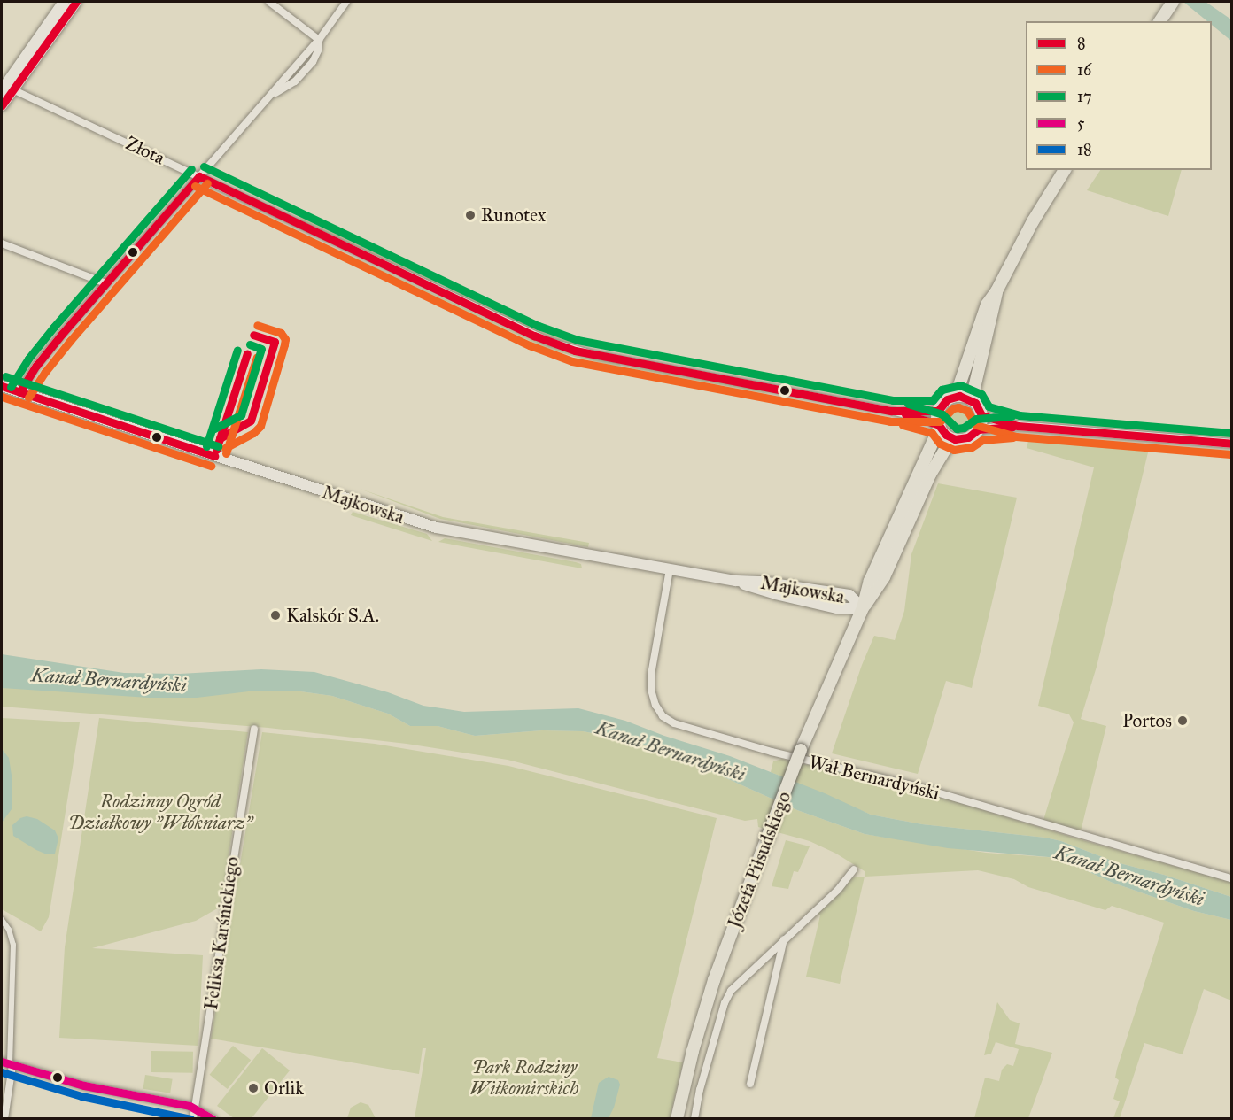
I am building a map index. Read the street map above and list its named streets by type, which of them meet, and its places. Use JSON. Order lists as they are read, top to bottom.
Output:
{
  "streets": {
    "main road": ["Majkowska", "Józefa Piłsudskiego"],
    "street": ["Złota", "Wał Bernardyński", "Feliksa Karśnickiego"]
  },
  "crossings": [
    ["Złota", "Józefa Piłsudskiego"],
    ["Majkowska", "Wał Bernardyński"],
    ["Majkowska", "Józefa Piłsudskiego"]
  ],
  "water": ["Kanał Bernardyński"],
  "parks": ["Rodzinny Ogród Działkowy \"Włókniarz\"", "Park Rodziny Wiłkomirskich"],
  "places": [
    "Runotex",
    "Kalskór S.A.",
    "Portos",
    "Orlik"
  ],
  "lines": [
    "transit line 8",
    "transit line 17",
    "transit line 16",
    "transit line 5",
    "transit line 18"
  ],
  "legend": [
    "8",
    "16",
    "17",
    "5",
    "18"
  ]
}
